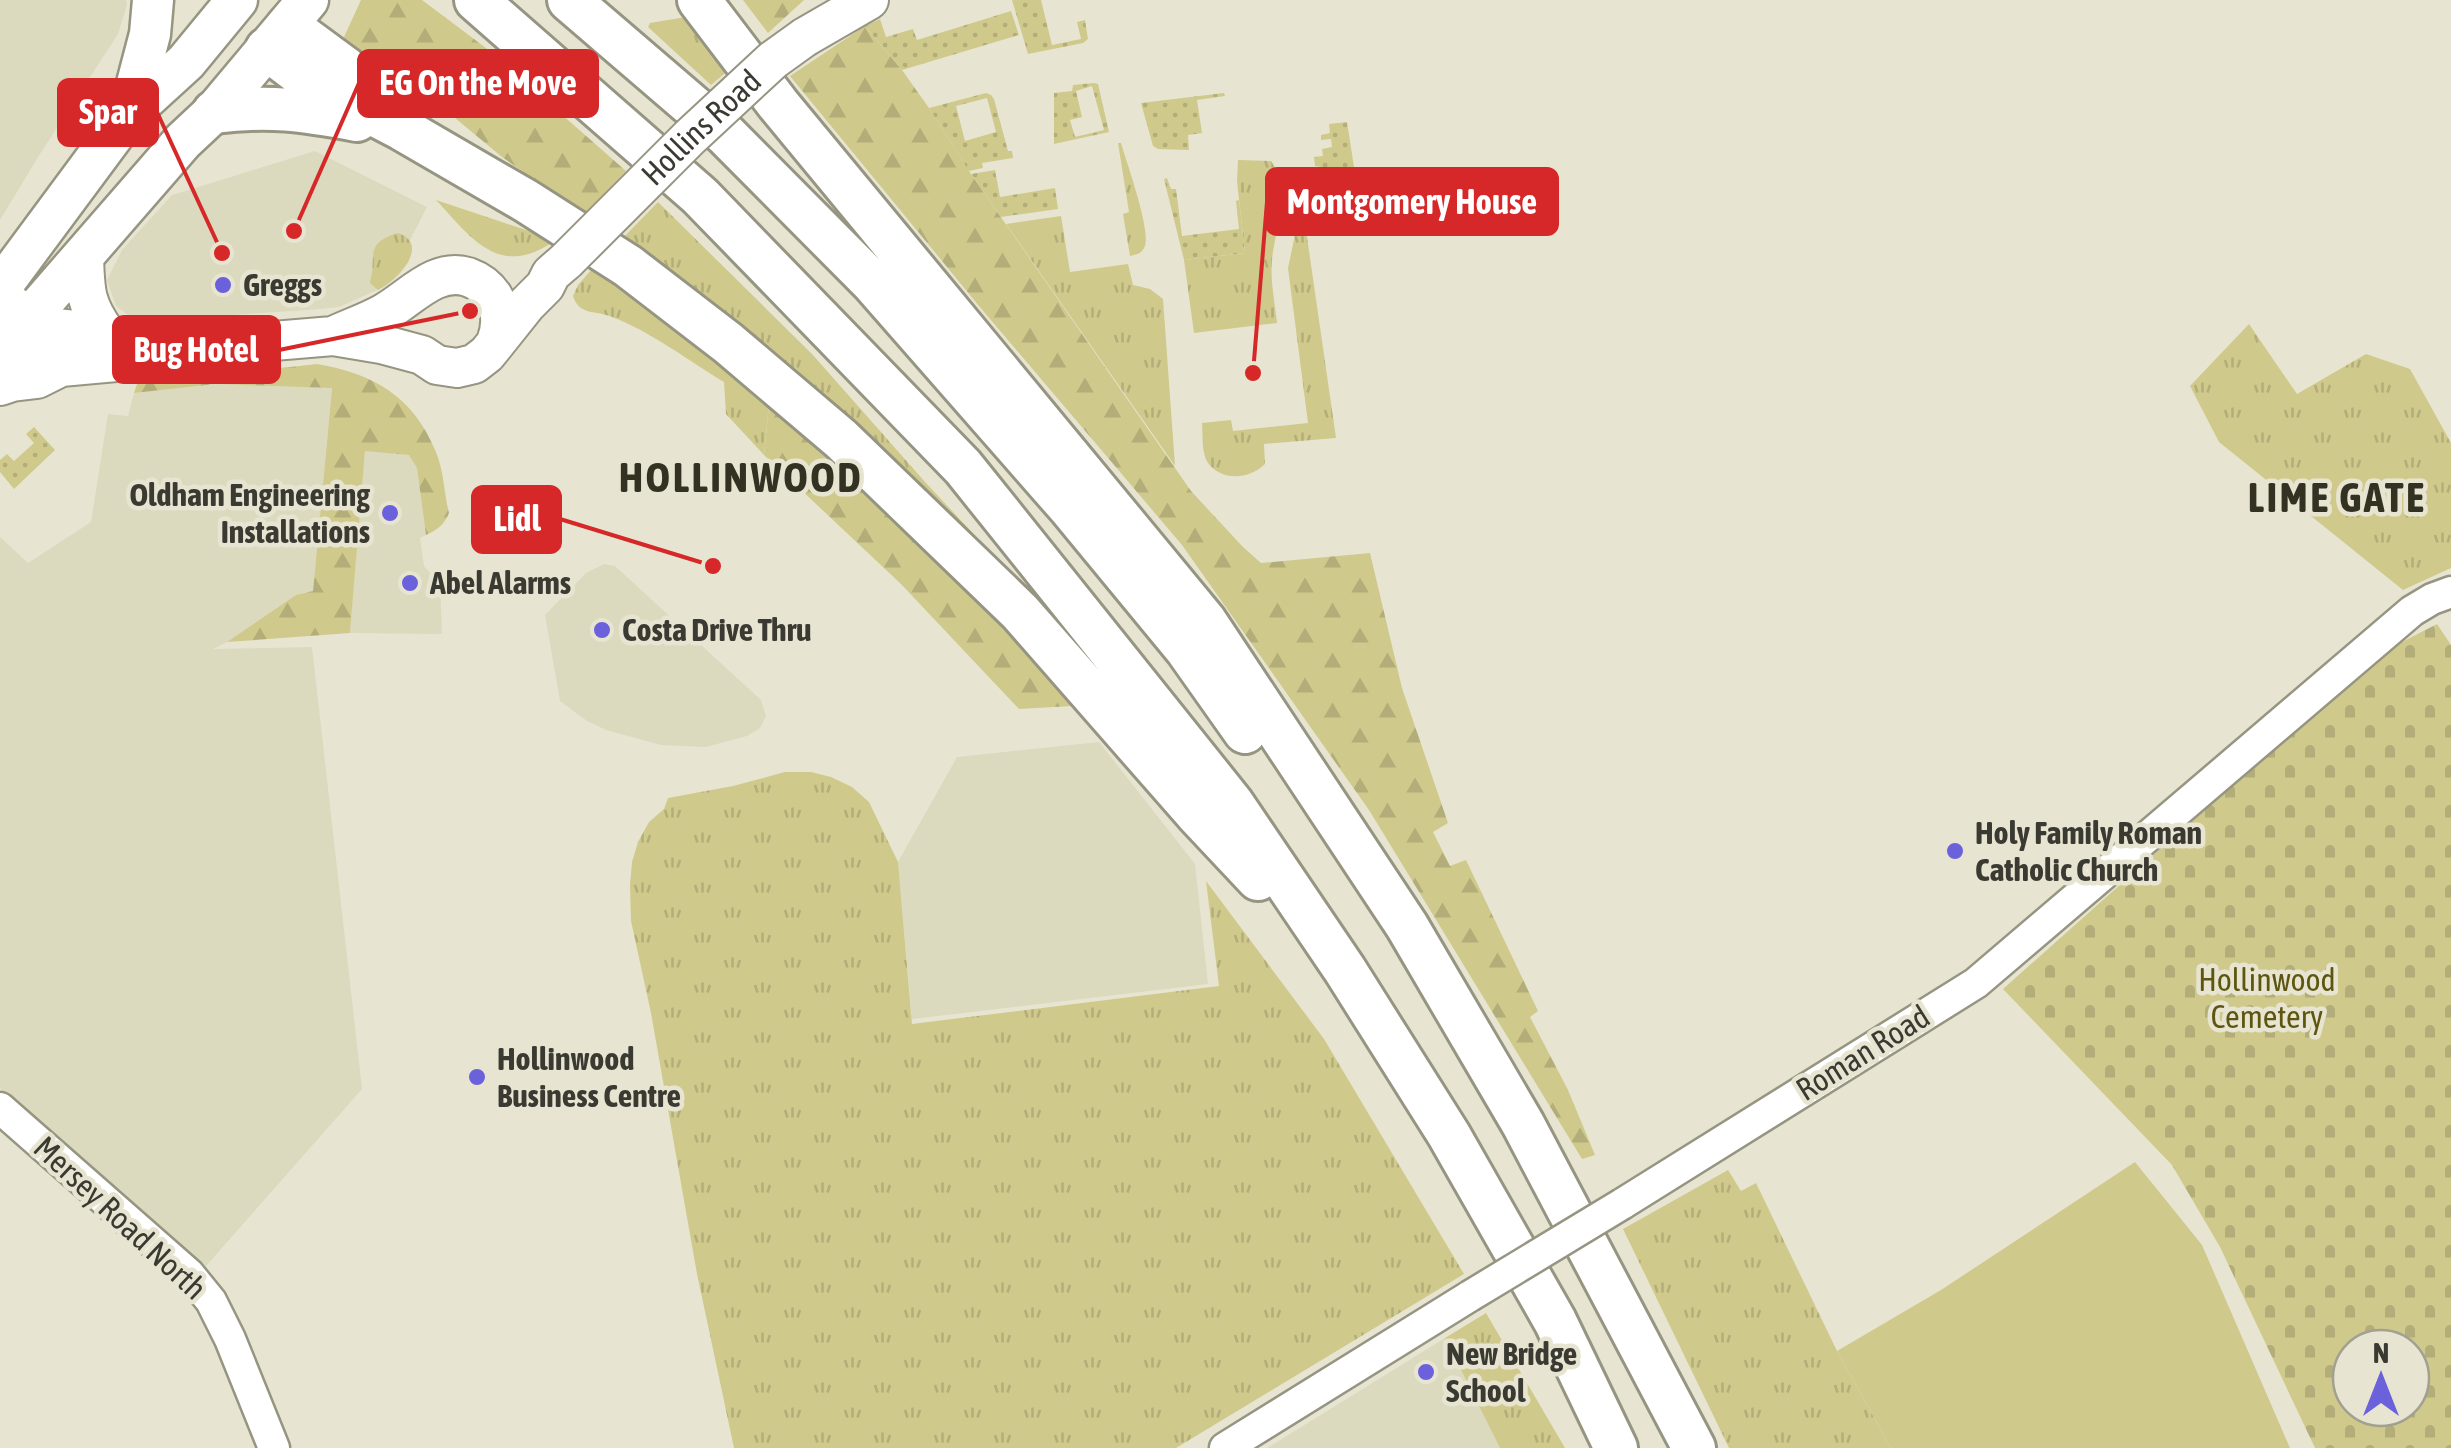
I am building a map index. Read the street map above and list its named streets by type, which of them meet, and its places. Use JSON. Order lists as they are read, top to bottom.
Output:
{
  "streets": {
    "main road": ["Hollins Road"],
    "street": ["Roman Road", "Mersey Road North"]
  },
  "districts": ["HOLLINWOOD", "LIME GATE"],
  "parks": ["Hollinwood Cemetery"],
  "places": [
    "EG On the Move",
    "Spar",
    "Greggs",
    "Bug Hotel",
    "Montgomery House",
    "Oldham Engineering Installations",
    "Lidl",
    "Abel Alarms",
    "Costa Drive Thru",
    "Holy Family Roman Catholic Church",
    "Hollinwood Business Centre",
    "New Bridge School"
  ],
  "north": "top"
}
